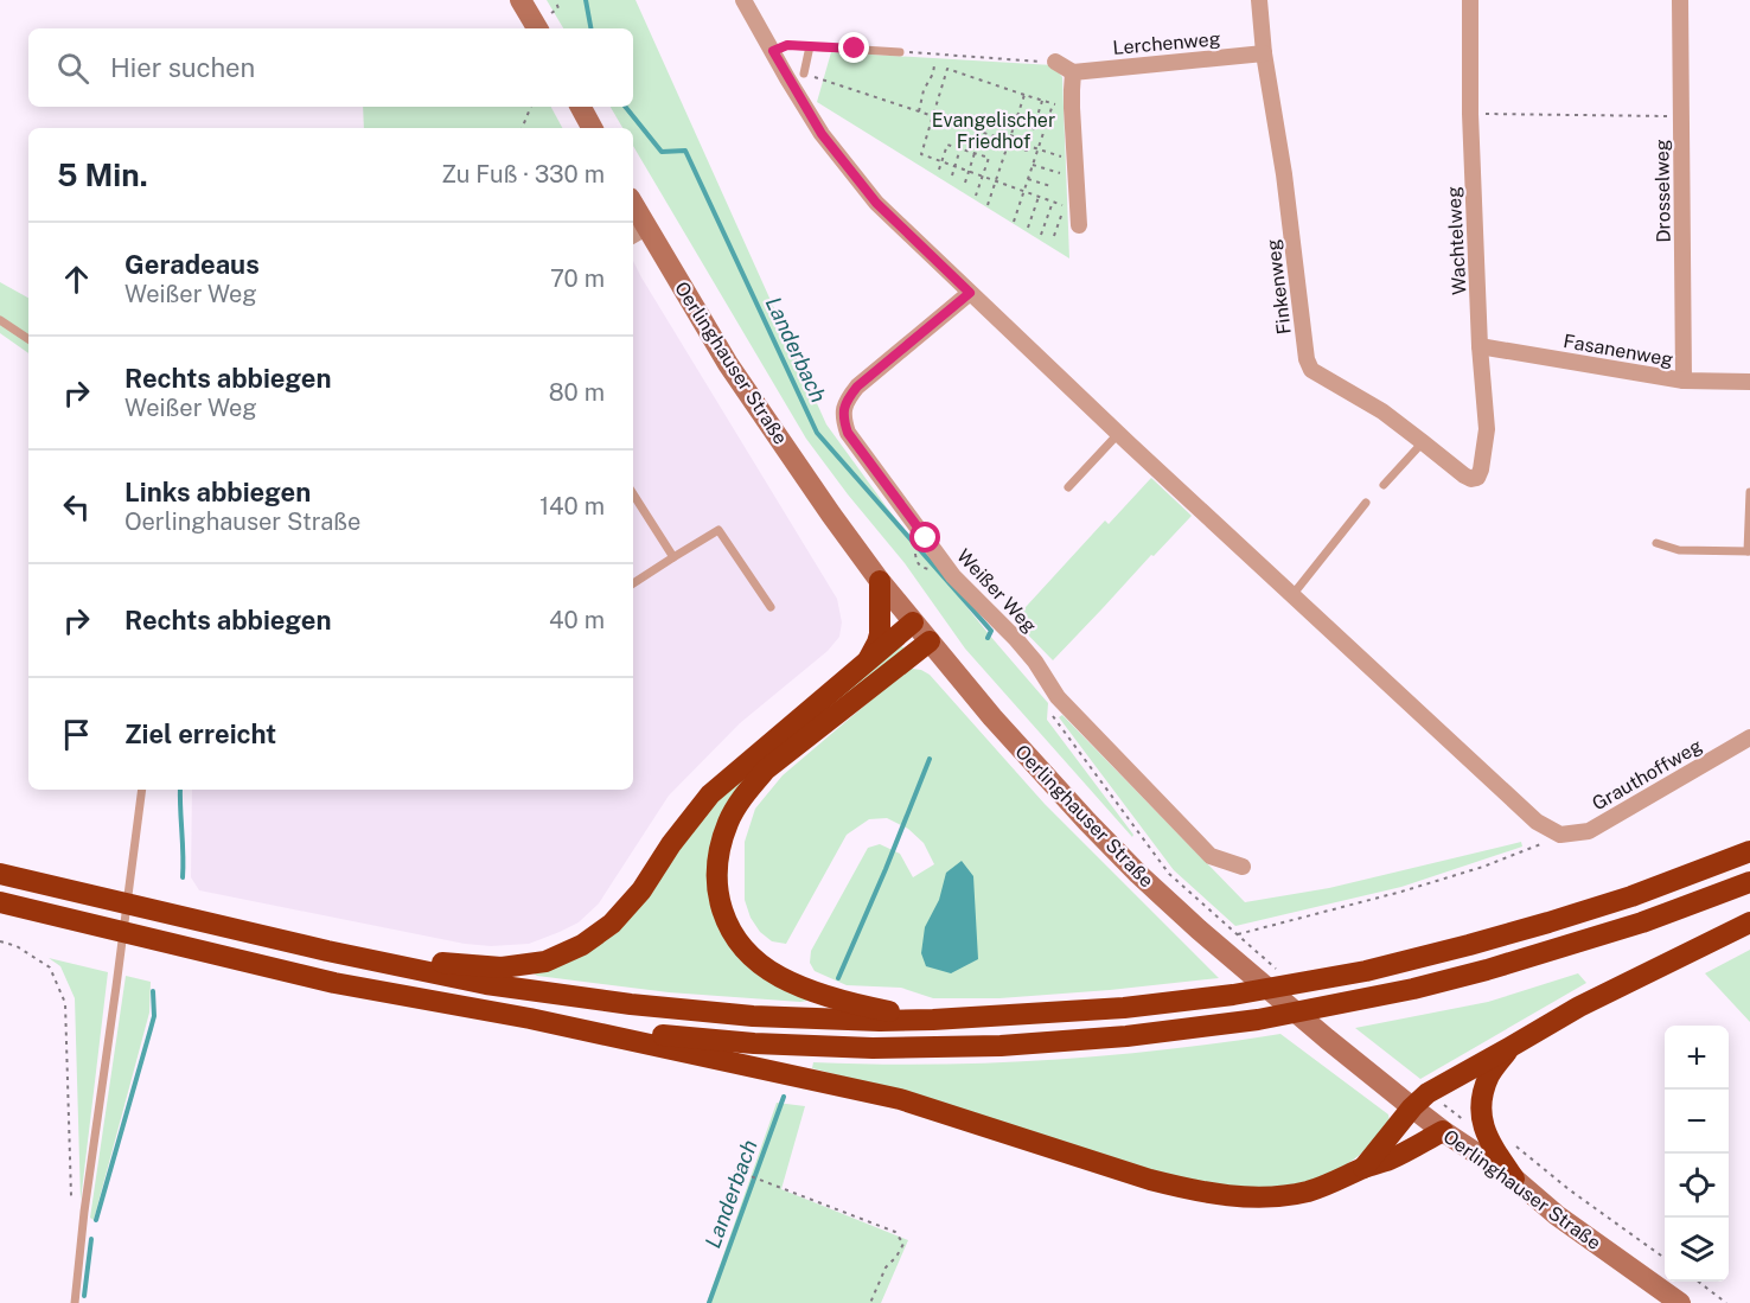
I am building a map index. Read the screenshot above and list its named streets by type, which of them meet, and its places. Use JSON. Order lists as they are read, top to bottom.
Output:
{
  "streets": {
    "main road": ["Oerlinghauser Straße"],
    "street": [
      "Lerchenweg",
      "Drosselweg",
      "Wachtelweg",
      "Finkenweg",
      "Fasanenweg",
      "Weißer Weg",
      "Grauthoffweg"
    ]
  },
  "crossings": [
    ["Lerchenweg", "Finkenweg"],
    ["Drosselweg", "Fasanenweg"],
    ["Wachtelweg", "Finkenweg"],
    ["Wachtelweg", "Fasanenweg"]
  ],
  "water": ["Landerbach"],
  "parks": ["Evangelischer Friedhof"],
  "page": {
    "search": "Hier suchen",
    "heading": ["5 Min.", "Zu Fuß · 330 m"],
    "list": [
      ["Geradeaus", "Weißer Weg", "70 m"],
      ["Rechts abbiegen", "Weißer Weg", "80 m"],
      ["Links abbiegen", "Oerlinghauser Straße", "140 m"],
      ["Rechts abbiegen", "40 m"],
      "Ziel erreicht"
    ],
    "map_buttons": ["+", "−"]
  }
}
